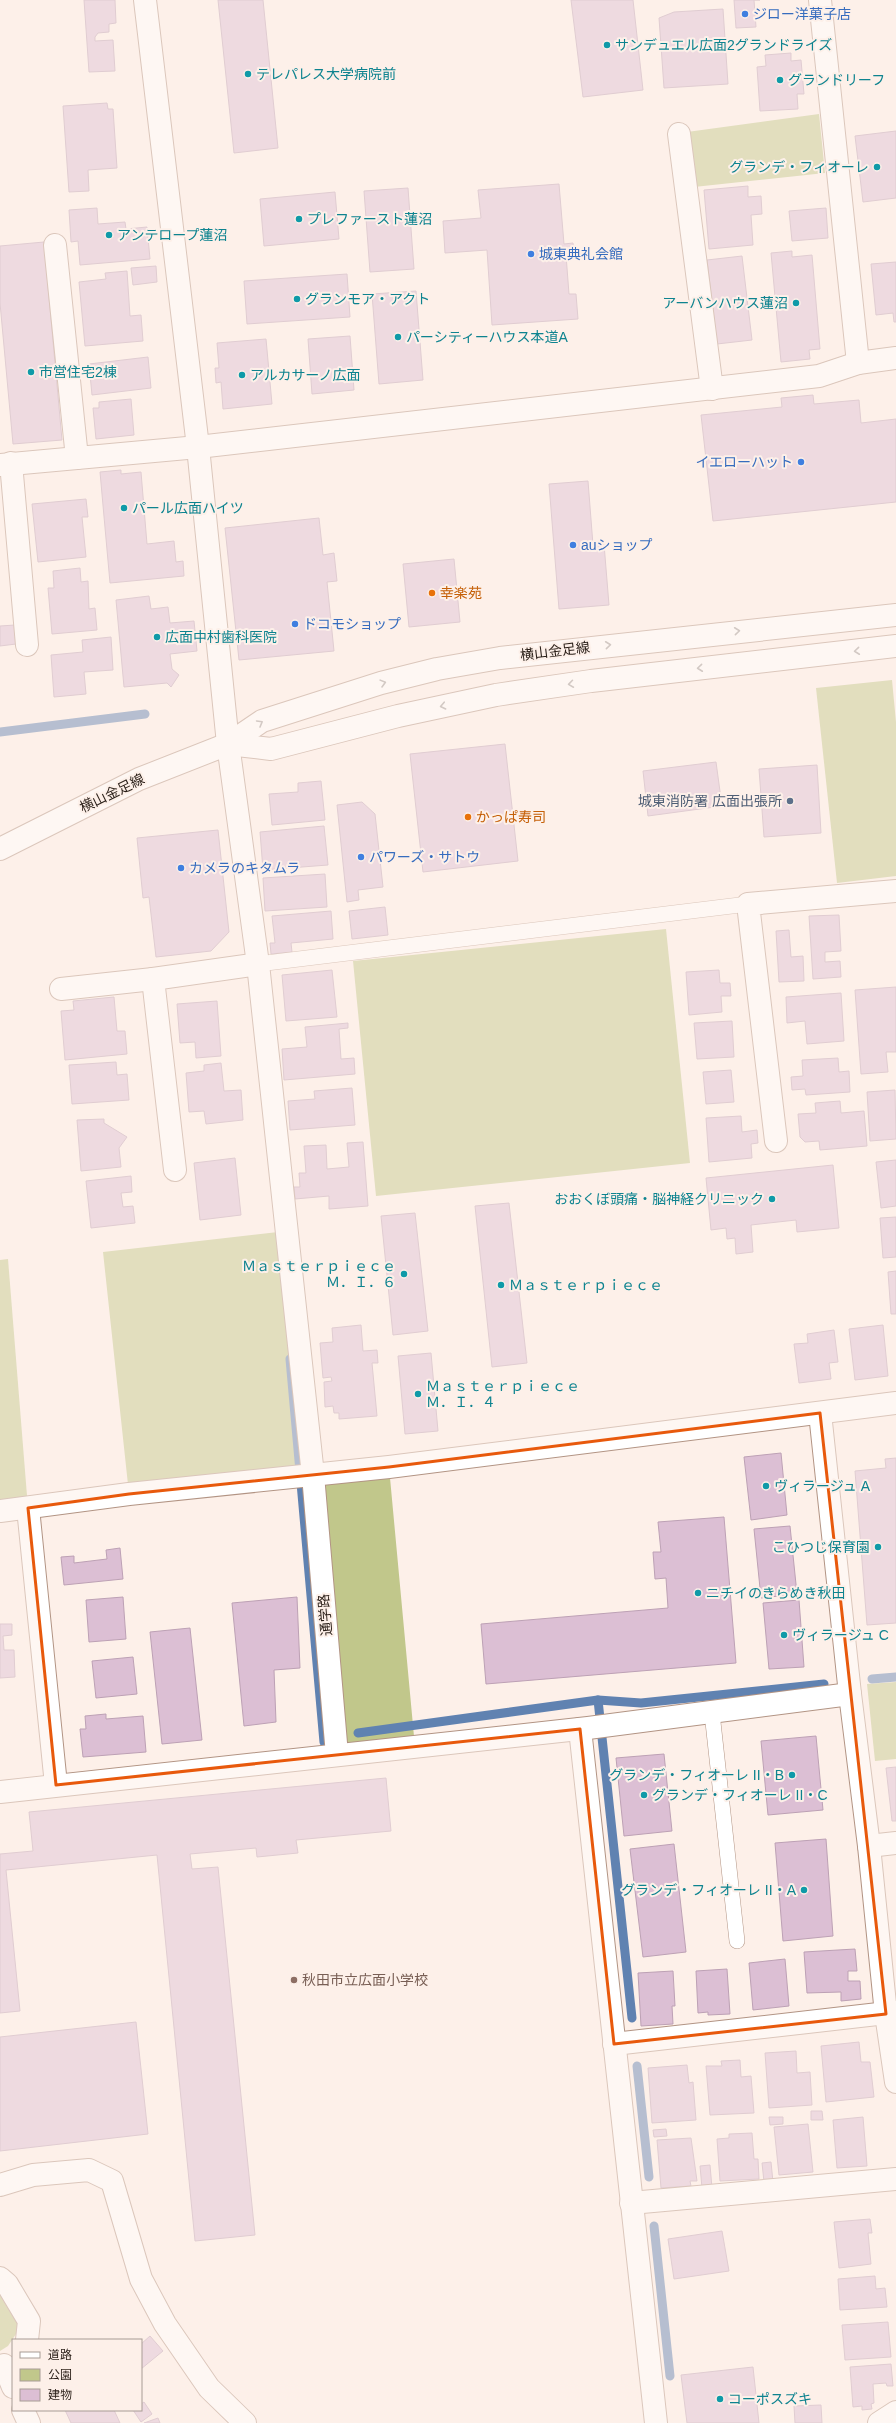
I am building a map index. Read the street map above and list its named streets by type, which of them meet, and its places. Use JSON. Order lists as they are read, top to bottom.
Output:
{
  "streets": {
    "street": ["横山金足線", "通学路"]
  },
  "crossings": [
    ["横山金足線", "通学路"]
  ],
  "places": [
    "ジロー洋菓子店",
    "サンデュエル広面2グランドライズ",
    "テレパレス大学病院前",
    "グランドリーフ",
    "グランデ・フィオーレ",
    "プレファースト蓮沼",
    "アンテロープ蓮沼",
    "城東典礼会館",
    "グランモア・アクト",
    "アーバンハウス蓮沼",
    "パーシティーハウス本道A",
    "市営住宅2棟",
    "アルカサーノ広面",
    "イエローハット",
    "パール広面ハイツ",
    "auショップ",
    "幸楽苑",
    "ドコモショップ",
    "広面中村歯科医院",
    "城東消防署 広面出張所",
    "かっぱ寿司",
    "パワーズ・サトウ",
    "カメラのキタムラ",
    "おおくぼ頭痛・脳神経クリニック",
    "Ｍａｓｔｅｒｐｉｅｃｅ Ｍ．Ｉ．６",
    "Ｍａｓｔｅｒｐｉｅｃｅ",
    "Ｍａｓｔｅｒｐｉｅｃｅ Ｍ．Ｉ．４",
    "ヴィラージュ A",
    "こひつじ保育園",
    "ニチイのきらめき秋田",
    "ヴィラージュ C",
    "グランデ・フィオーレ II・B",
    "グランデ・フィオーレ II・C",
    "グランデ・フィオーレ II・A",
    "秋田市立広面小学校",
    "コーポスズキ"
  ],
  "legend": ["道路", "公園", "建物"]
}
